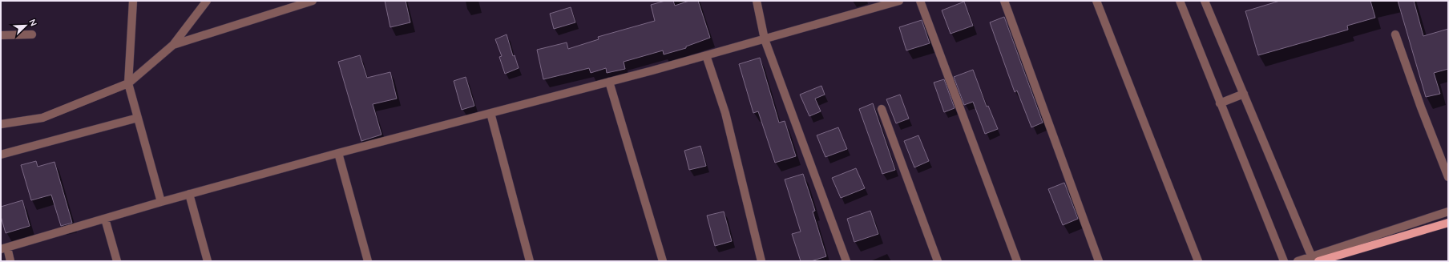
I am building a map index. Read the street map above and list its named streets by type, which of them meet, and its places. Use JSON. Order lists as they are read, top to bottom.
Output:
{
  "north": "top right"
}
